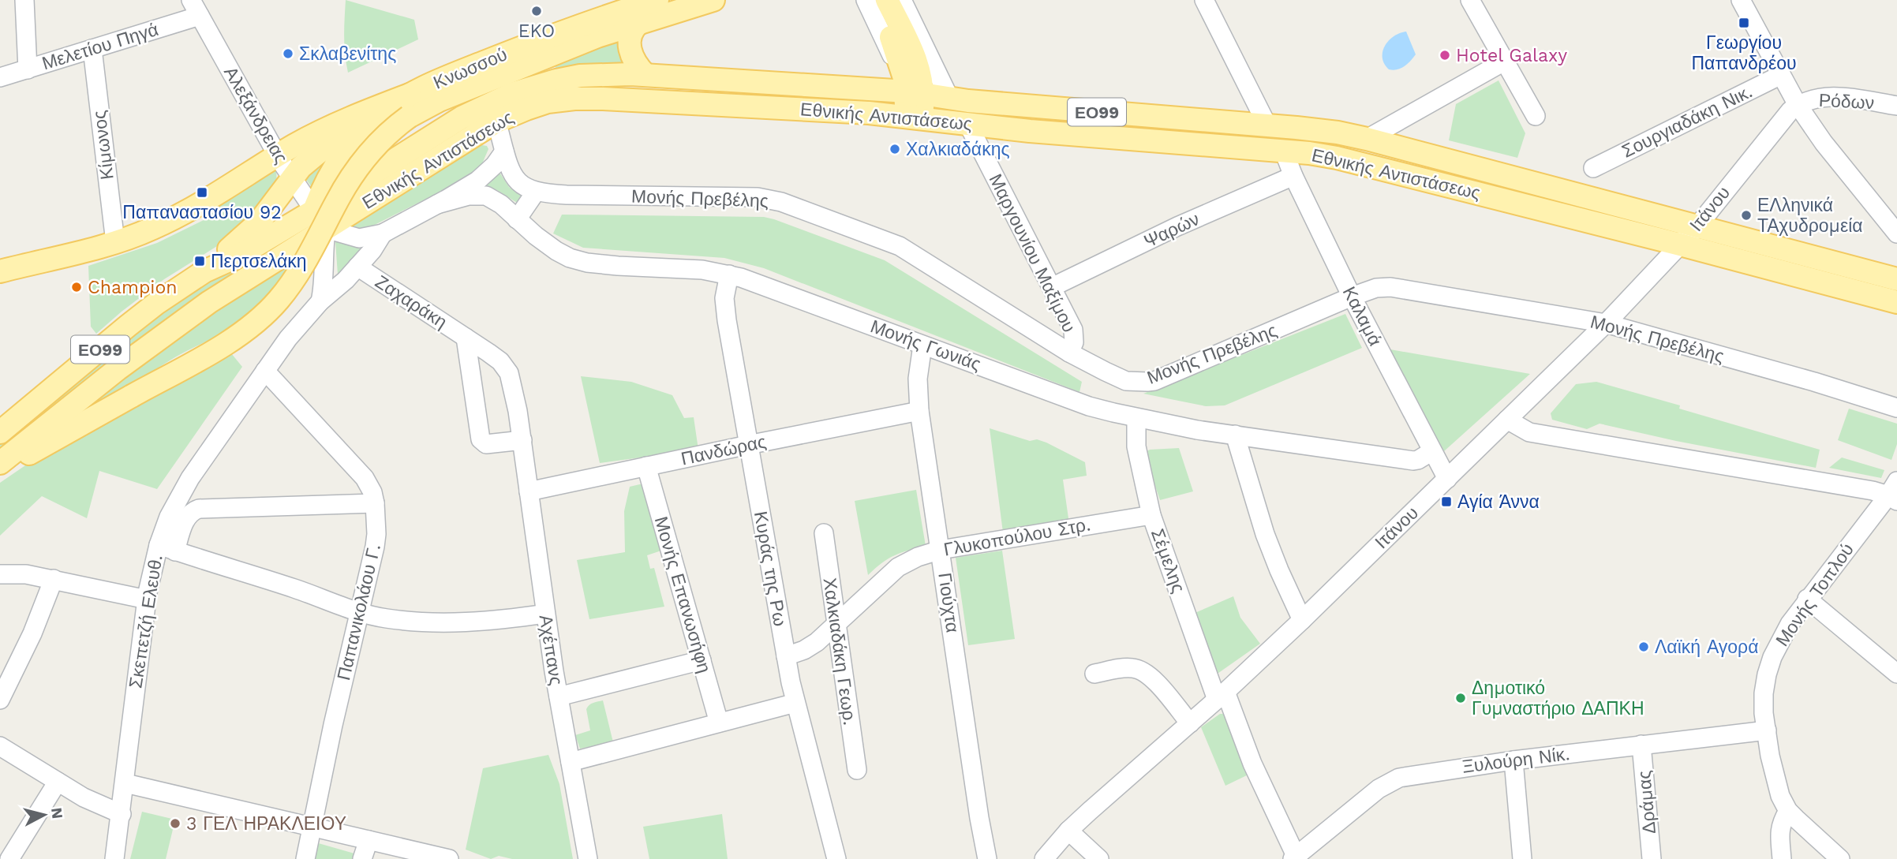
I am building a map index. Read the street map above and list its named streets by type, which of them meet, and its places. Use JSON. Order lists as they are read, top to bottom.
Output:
{
  "streets": {
    "main road": ["Κνωσσού", "ΕΟ99", "Εθνικής Αντιστάσεως"],
    "street": [
      "Μελετίου Πηγά",
      "Ρόδων",
      "Αλεξάνδρειας",
      "Σουργιαδάκη Νικ.",
      "Κίμωνος",
      "Μονής Πρεβέλης",
      "Ιτάνου",
      "Ψαρών",
      "Μαργουνίου Μαξίμου",
      "Ζαχαράκη",
      "Καλαμά",
      "Μονής Γωνιάς",
      "Πανδώρας",
      "Γλυκοπούλου Στρ.",
      "Σέμελης",
      "Κυράς της Ρω",
      "Μονής Επανωσήφη",
      "Μονής Τοπλού",
      "Γιούχτα",
      "Παπανικολάου Γ.",
      "Σκεπετζή Ελευθ.",
      "Αχέπανς",
      "Χαλκιαδάκη Γεωρ.",
      "Ξυλούρη Νίκ.",
      "Δράμας"
    ]
  },
  "crossings": [
    ["Μελετίου Πηγά", "Αλεξάνδρειας"],
    ["Μελετίου Πηγά", "Κίμωνος"],
    ["Κνωσσού", "Αλεξάνδρειας"],
    ["Κνωσσού", "Κίμωνος"],
    ["Ρόδων", "Ιτάνου"],
    ["ΕΟ99", "Εθνικής Αντιστάσεως"],
    ["Αλεξάνδρειας", "Εθνικής Αντιστάσεως"],
    ["Εθνικής Αντιστάσεως", "Ιτάνου"],
    ["Εθνικής Αντιστάσεως", "Μαργουνίου Μαξίμου"],
    ["Εθνικής Αντιστάσεως", "Καλαμά"],
    ["Μονής Πρεβέλης", "Ιτάνου"],
    ["Μονής Πρεβέλης", "Μαργουνίου Μαξίμου"],
    ["Μονής Πρεβέλης", "Καλαμά"],
    ["Ιτάνου", "Καλαμά"],
    ["Ιτάνου", "Σέμελης"],
    ["Ψαρών", "Μαργουνίου Μαξίμου"],
    ["Ψαρών", "Καλαμά"],
    ["Ζαχαράκη", "Σκεπετζή Ελευθ."],
    ["Ζαχαράκη", "Αχέπανς"],
    ["Καλαμά", "Μονής Γωνιάς"],
    ["Μονής Γωνιάς", "Σέμελης"],
    ["Μονής Γωνιάς", "Κυράς της Ρω"],
    ["Μονής Γωνιάς", "Γιούχτα"],
    ["Πανδώρας", "Κυράς της Ρω"],
    ["Πανδώρας", "Μονής Επανωσήφη"],
    ["Πανδώρας", "Γιούχτα"],
    ["Πανδώρας", "Αχέπανς"],
    ["Γλυκοπούλου Στρ.", "Σέμελης"],
    ["Γλυκοπούλου Στρ.", "Κυράς της Ρω"],
    ["Γλυκοπούλου Στρ.", "Γιούχτα"],
    ["Γλυκοπούλου Στρ.", "Χαλκιαδάκη Γεωρ."],
    ["Σέμελης", "Ξυλούρη Νίκ."],
    ["Μονής Τοπλού", "Ξυλούρη Νίκ."],
    ["Παπανικολάου Γ.", "Σκεπετζή Ελευθ."],
    ["Ξυλούρη Νίκ.", "Δράμας"]
  ],
  "places": {
    "other": [
      "EKO",
      "Σκλαβενίτης",
      "Hotel Galaxy",
      "Χαλκιαδάκης",
      "ΕΛληνικά ΤΑχυδρομεία",
      "Champion",
      "Λαϊκή Αγορά",
      "Δημοτικό Γυμναστήριο ΔΑΠΚΗ",
      "3 ΓΕΛ ΗΡΑΚΛΕΙΟΥ"
    ],
    "transit": [
      "Γεωργίου Παπανδρέου",
      "Παπαναστασίου 92",
      "Περτσελάκη",
      "Αγία Άννα"
    ]
  },
  "north": "right"
}
